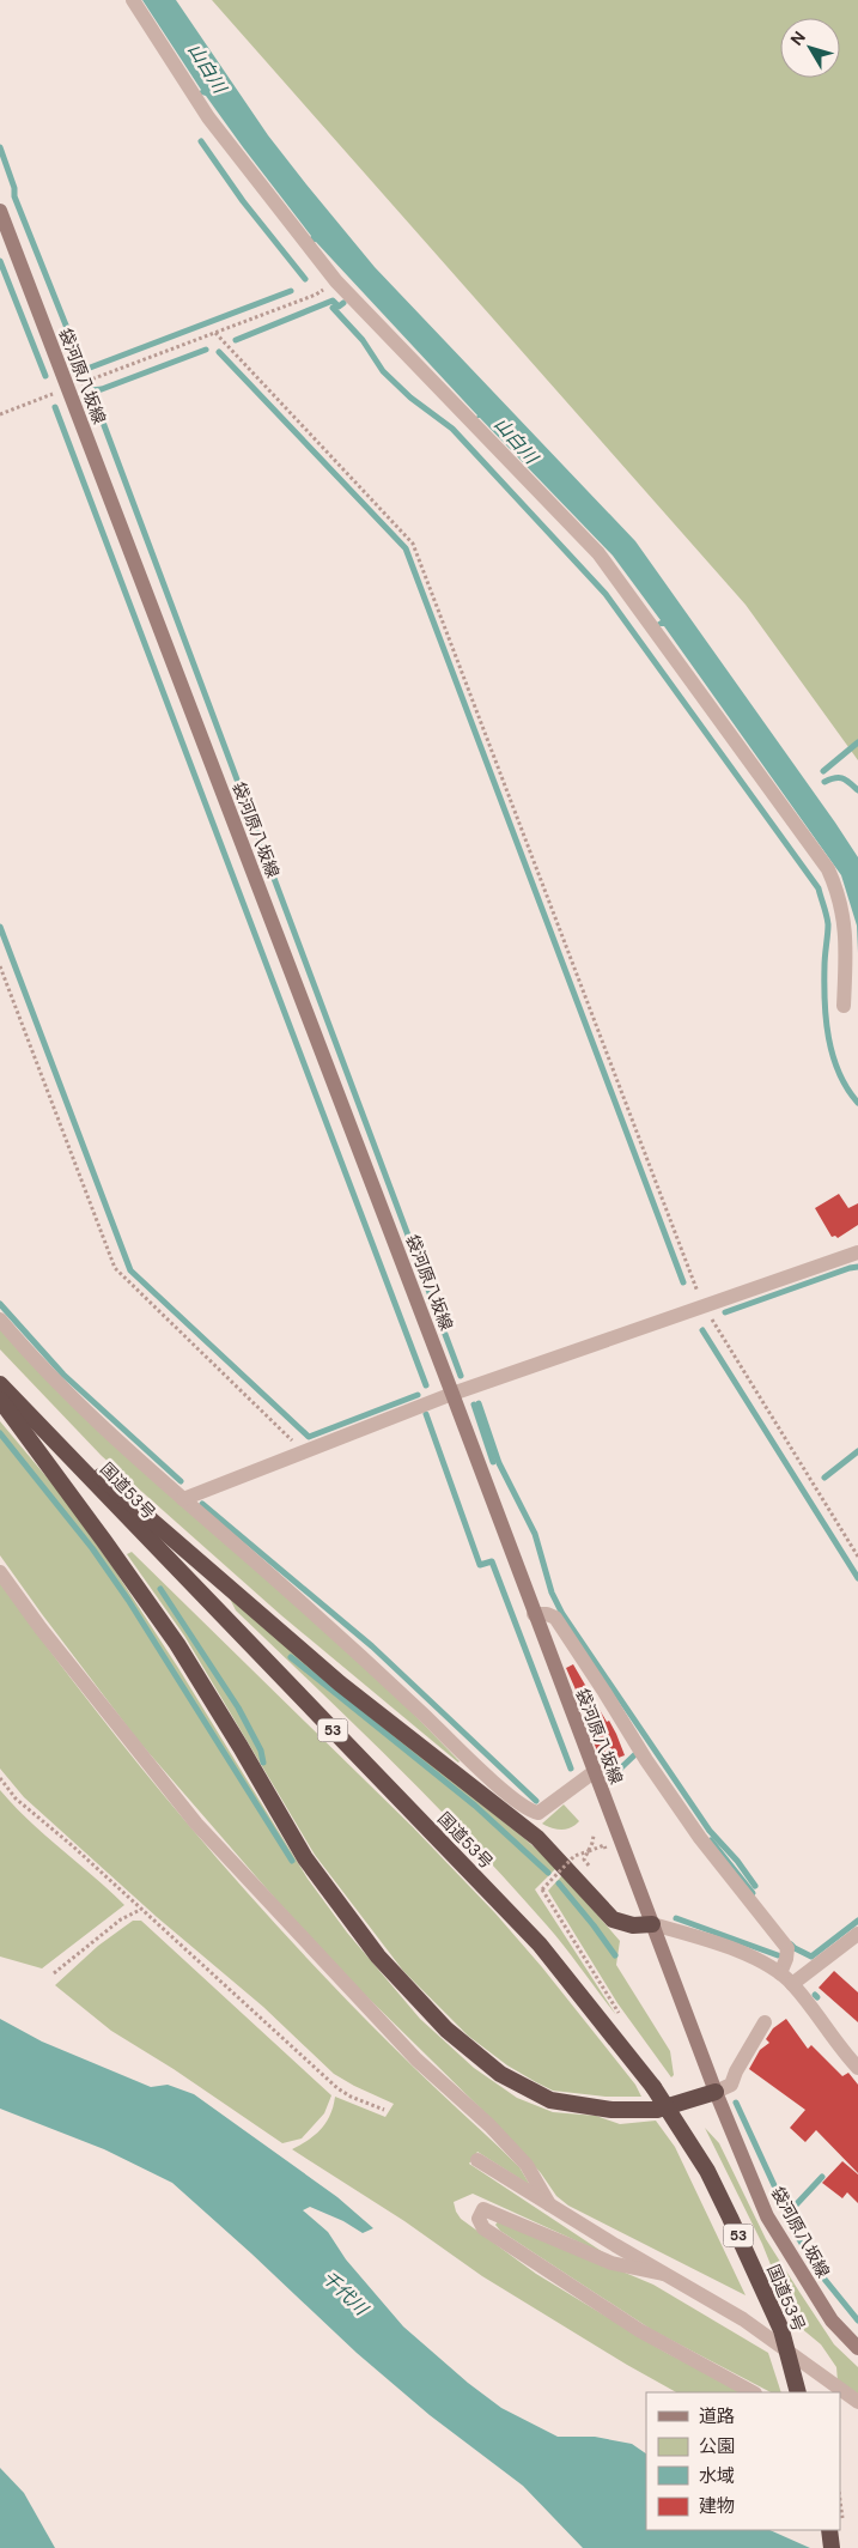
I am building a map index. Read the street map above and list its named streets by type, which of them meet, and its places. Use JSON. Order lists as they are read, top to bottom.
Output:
{
  "streets": {
    "highway": ["国道53号", "53"],
    "main road": ["袋河原八坂線"]
  },
  "water": ["山白川", "千代川"],
  "legend": [
    "道路",
    "公園",
    "水域",
    "建物"
  ],
  "north": "top left"
}
